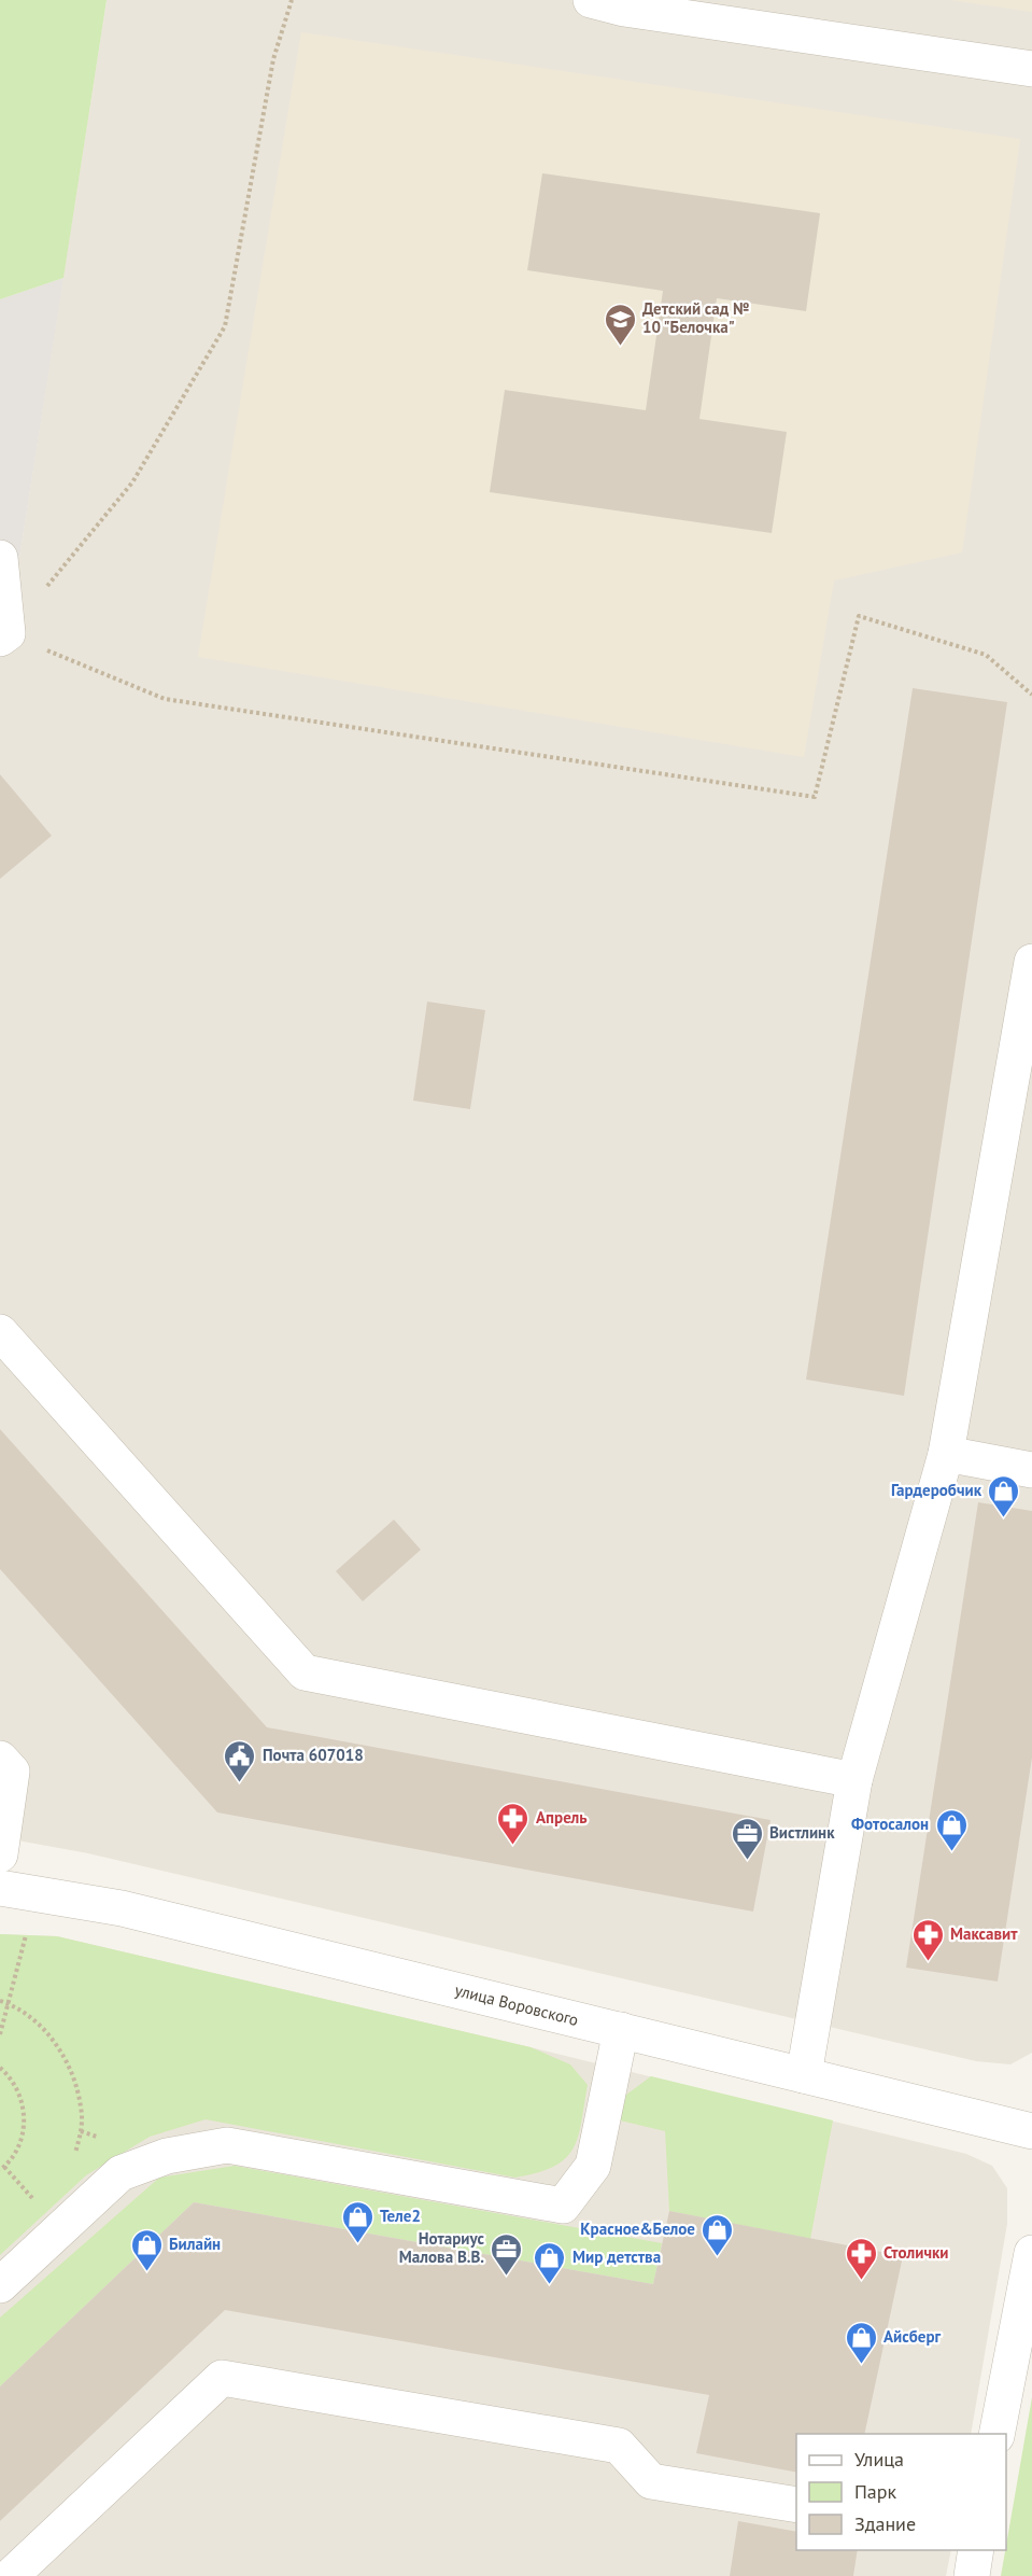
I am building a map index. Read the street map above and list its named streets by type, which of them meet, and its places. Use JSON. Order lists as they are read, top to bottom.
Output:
{
  "streets": {
    "street": ["улица Воровского"]
  },
  "places": {
    "school or university": ["Детский сад № 10 \"Белочка\""],
    "shop": [
      "Гардеробчик",
      "Фотосалон",
      "Теле2",
      "Красное&Белое",
      "Билайн",
      "Мир детства",
      "Айсберг"
    ],
    "public building": ["Почта 607018"],
    "pharmacy": ["Апрель", "Максавит", "Столички"],
    "office": ["Вистлинк", "Нотариус Малова В.В."]
  },
  "legend": ["Улица", "Парк", "Здание"]
}
